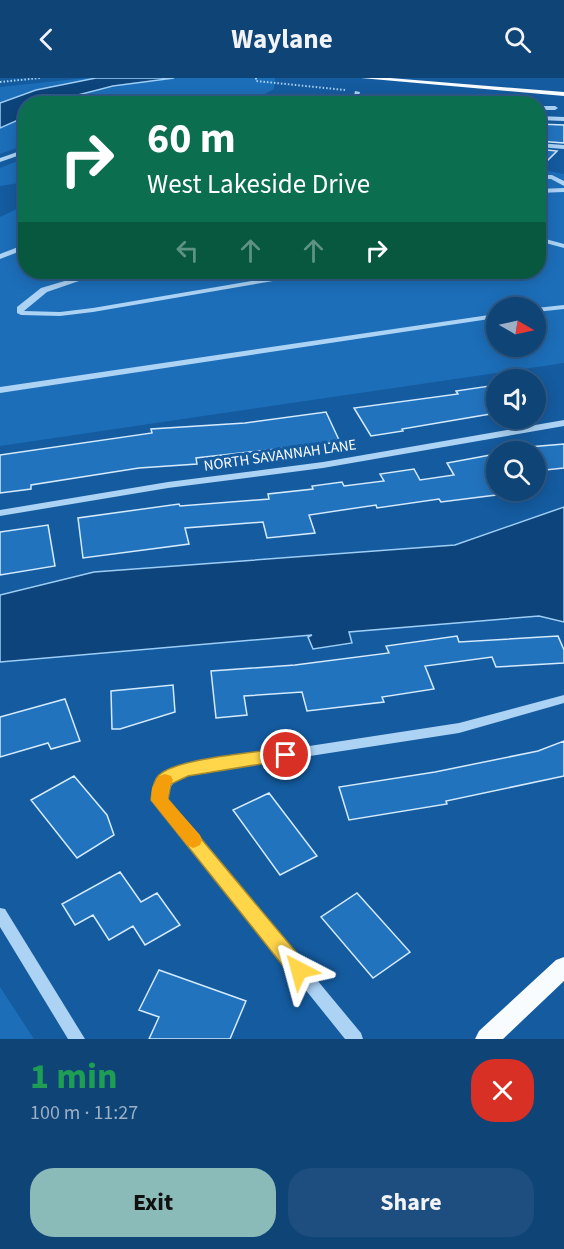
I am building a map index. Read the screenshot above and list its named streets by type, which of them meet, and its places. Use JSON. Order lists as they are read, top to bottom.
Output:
{
  "streets": {
    "street": ["NORTH SAVANNAH LANE"]
  },
  "north": "right",
  "page": {
    "header": "Waylane",
    "turn": ["60 m", "West Lakeside Drive"],
    "heading": ["1 min", "100 m · 11:27"],
    "buttons": ["Exit", "Share"]
  }
}
